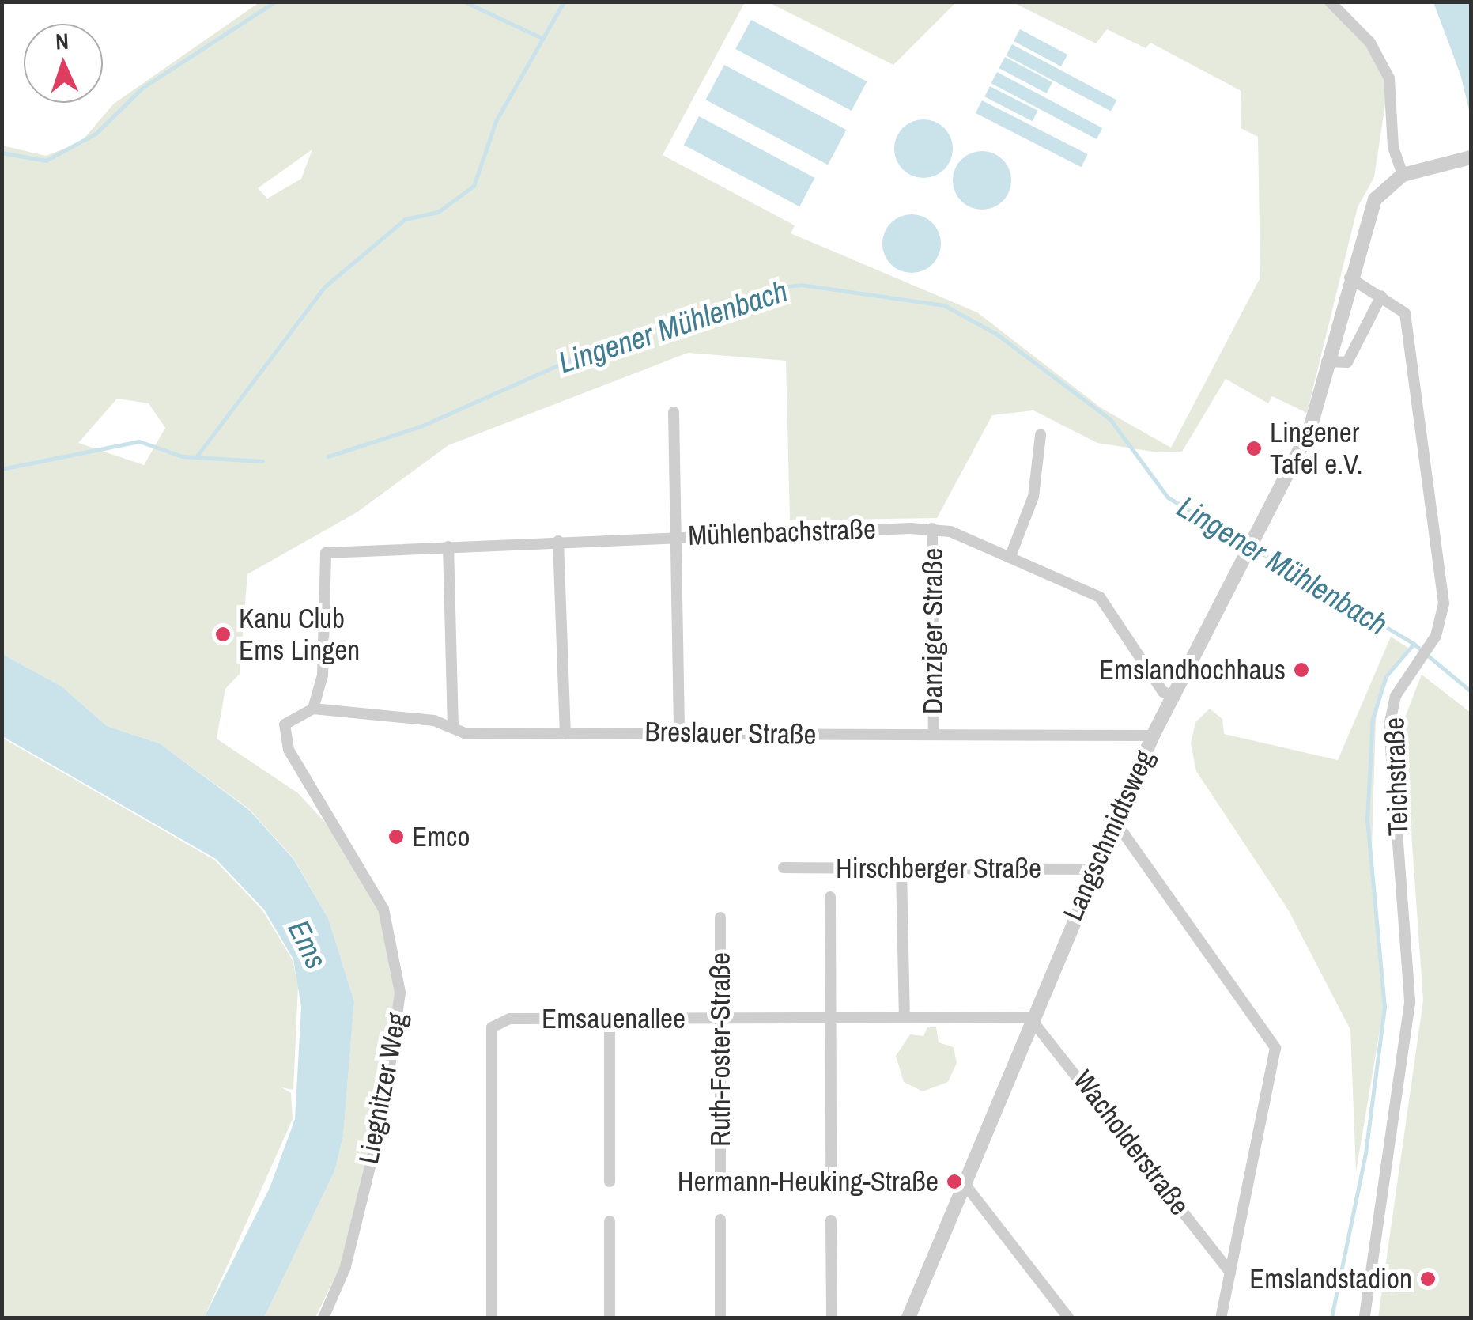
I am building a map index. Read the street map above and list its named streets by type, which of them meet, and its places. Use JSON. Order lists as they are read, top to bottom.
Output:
{
  "streets": {
    "street": [
      "Mühlenbachstraße",
      "Danziger Straße",
      "Breslauer Straße",
      "Teichstraße",
      "Langschmidtsweg",
      "Hirschberger Straße",
      "Emsauenallee",
      "Ruth-Foster-Straße",
      "Liegnitzer Weg",
      "Wacholderstraße"
    ]
  },
  "crossings": [
    ["Mühlenbachstraße", "Danziger Straße"],
    ["Mühlenbachstraße", "Breslauer Straße"],
    ["Mühlenbachstraße", "Langschmidtsweg"],
    ["Mühlenbachstraße", "Liegnitzer Weg"],
    ["Danziger Straße", "Breslauer Straße"],
    ["Breslauer Straße", "Langschmidtsweg"],
    ["Breslauer Straße", "Liegnitzer Weg"],
    ["Teichstraße", "Langschmidtsweg"],
    ["Langschmidtsweg", "Hirschberger Straße"],
    ["Langschmidtsweg", "Emsauenallee"],
    ["Langschmidtsweg", "Wacholderstraße"],
    ["Emsauenallee", "Ruth-Foster-Straße"],
    ["Emsauenallee", "Wacholderstraße"]
  ],
  "water": ["Lingener Mühlenbach", "Ems"],
  "places": [
    "Lingener Tafel e.V.",
    "Kanu Club Ems Lingen",
    "Emslandhochhaus",
    "Emco",
    "Hermann-Heuking-Straße",
    "Emslandstadion"
  ],
  "north": "top"
}
